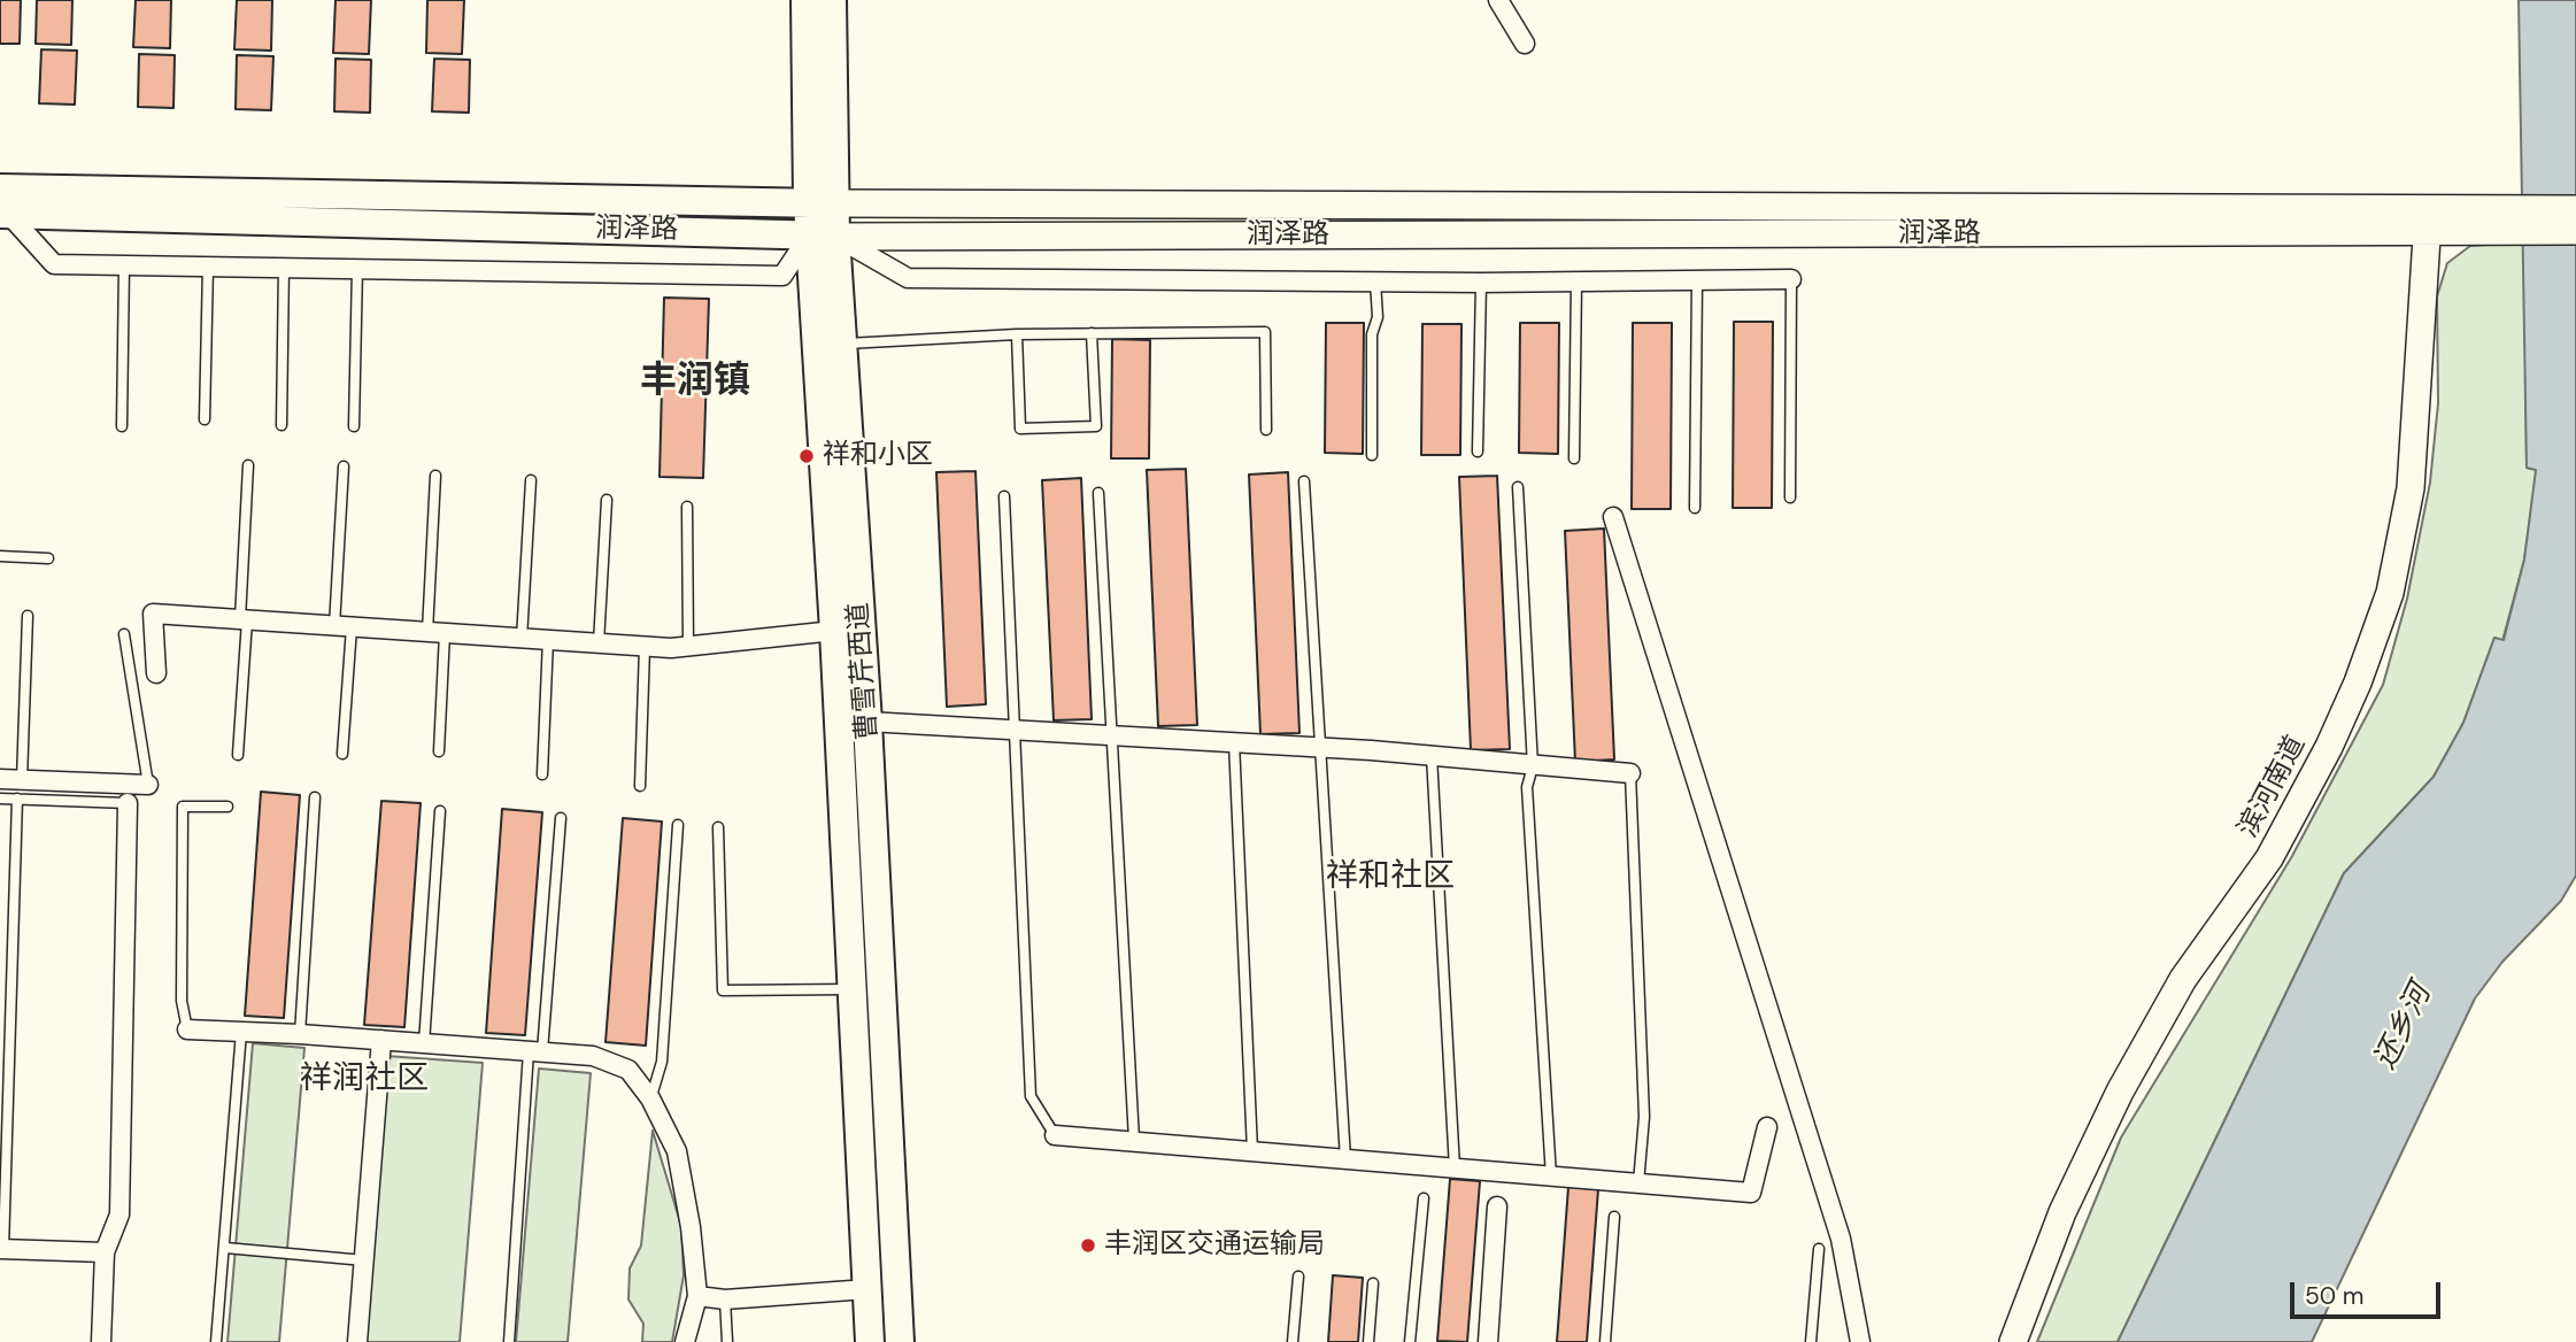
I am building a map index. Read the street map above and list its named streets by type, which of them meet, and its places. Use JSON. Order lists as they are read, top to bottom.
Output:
{
  "streets": {
    "main road": ["润泽路", "曹雪芹西道", "滨河南道"]
  },
  "crossings": [
    ["润泽路", "曹雪芹西道"],
    ["润泽路", "滨河南道"]
  ],
  "districts": ["丰润镇", "祥和社区", "祥润社区"],
  "water": ["还乡河"],
  "places": ["祥和小区", "丰润区交通运输局"],
  "scale_bar": "50 m"
}
